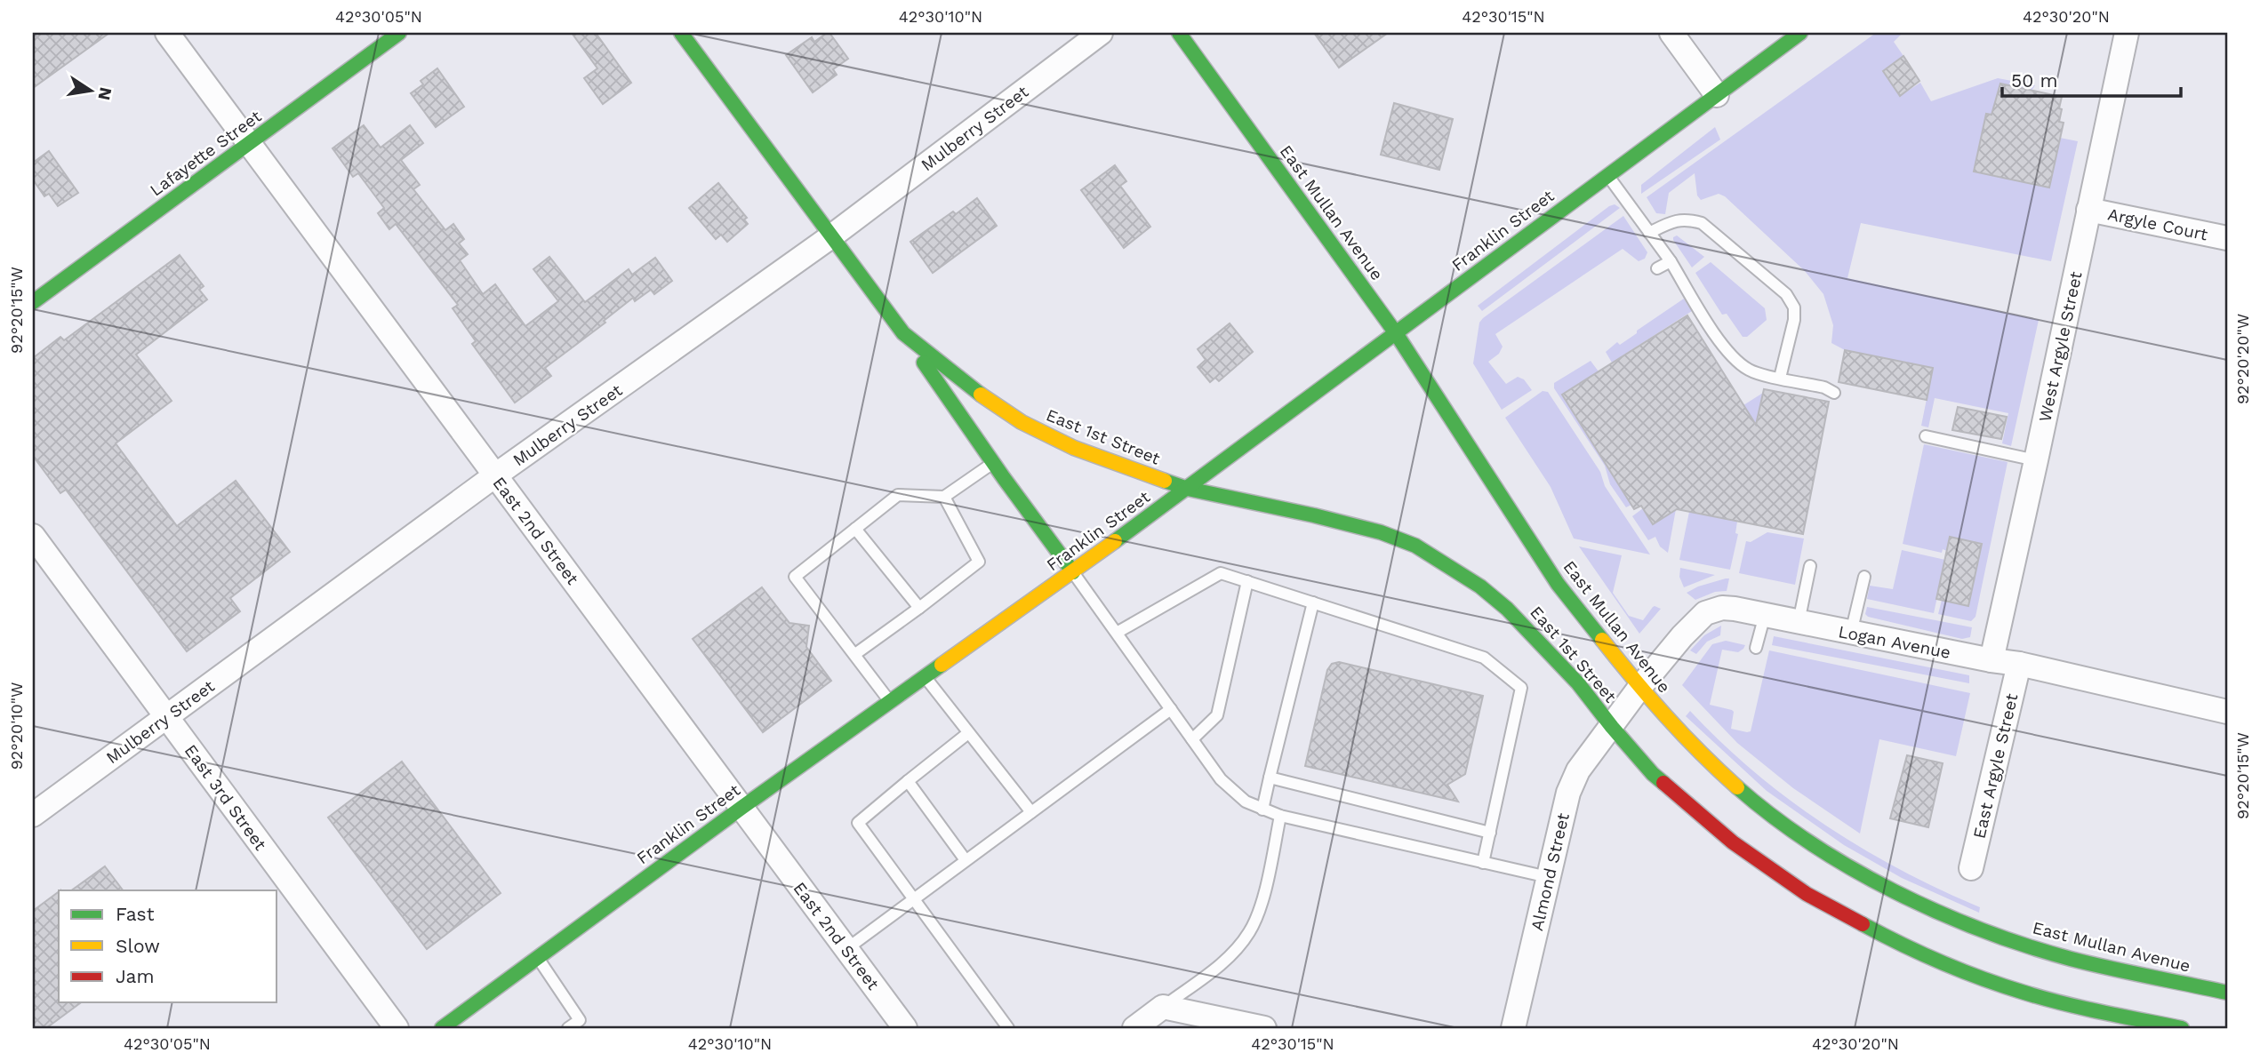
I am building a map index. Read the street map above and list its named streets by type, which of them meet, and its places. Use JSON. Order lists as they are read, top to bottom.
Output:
{
  "streets": {
    "main road": [
      "Lafayette Street",
      "East Mullan Avenue",
      "Franklin Street",
      "East 1st Street"
    ],
    "street": [
      "Mulberry Street",
      "Argyle Court",
      "West Argyle Street",
      "East 2nd Street",
      "Logan Avenue",
      "East Argyle Street",
      "East 3rd Street",
      "Almond Street"
    ]
  },
  "crossings": [
    ["Mulberry Street", "East 1st Street"],
    ["Mulberry Street", "East 2nd Street"],
    ["Mulberry Street", "East 3rd Street"],
    ["Lafayette Street", "East 2nd Street"],
    ["East Mullan Avenue", "Franklin Street"],
    ["East Mullan Avenue", "Logan Avenue"],
    ["Argyle Court", "West Argyle Street"],
    ["Franklin Street", "East 1st Street"],
    ["Franklin Street", "East 2nd Street"],
    ["West Argyle Street", "Logan Avenue"],
    ["East 1st Street", "Logan Avenue"],
    ["East 1st Street", "Almond Street"],
    ["Logan Avenue", "East Argyle Street"],
    ["Logan Avenue", "Almond Street"]
  ],
  "legend": ["Fast", "Slow", "Jam"],
  "scale_bar": "50 m",
  "north": "right",
  "coordinates": [
    "42°30'05\"N",
    "42°30'10\"N",
    "42°30'15\"N",
    "42°30'20\"N",
    "92°20'15\"W",
    "92°20'20\"W",
    "92°20'10\"W"
  ]
}
